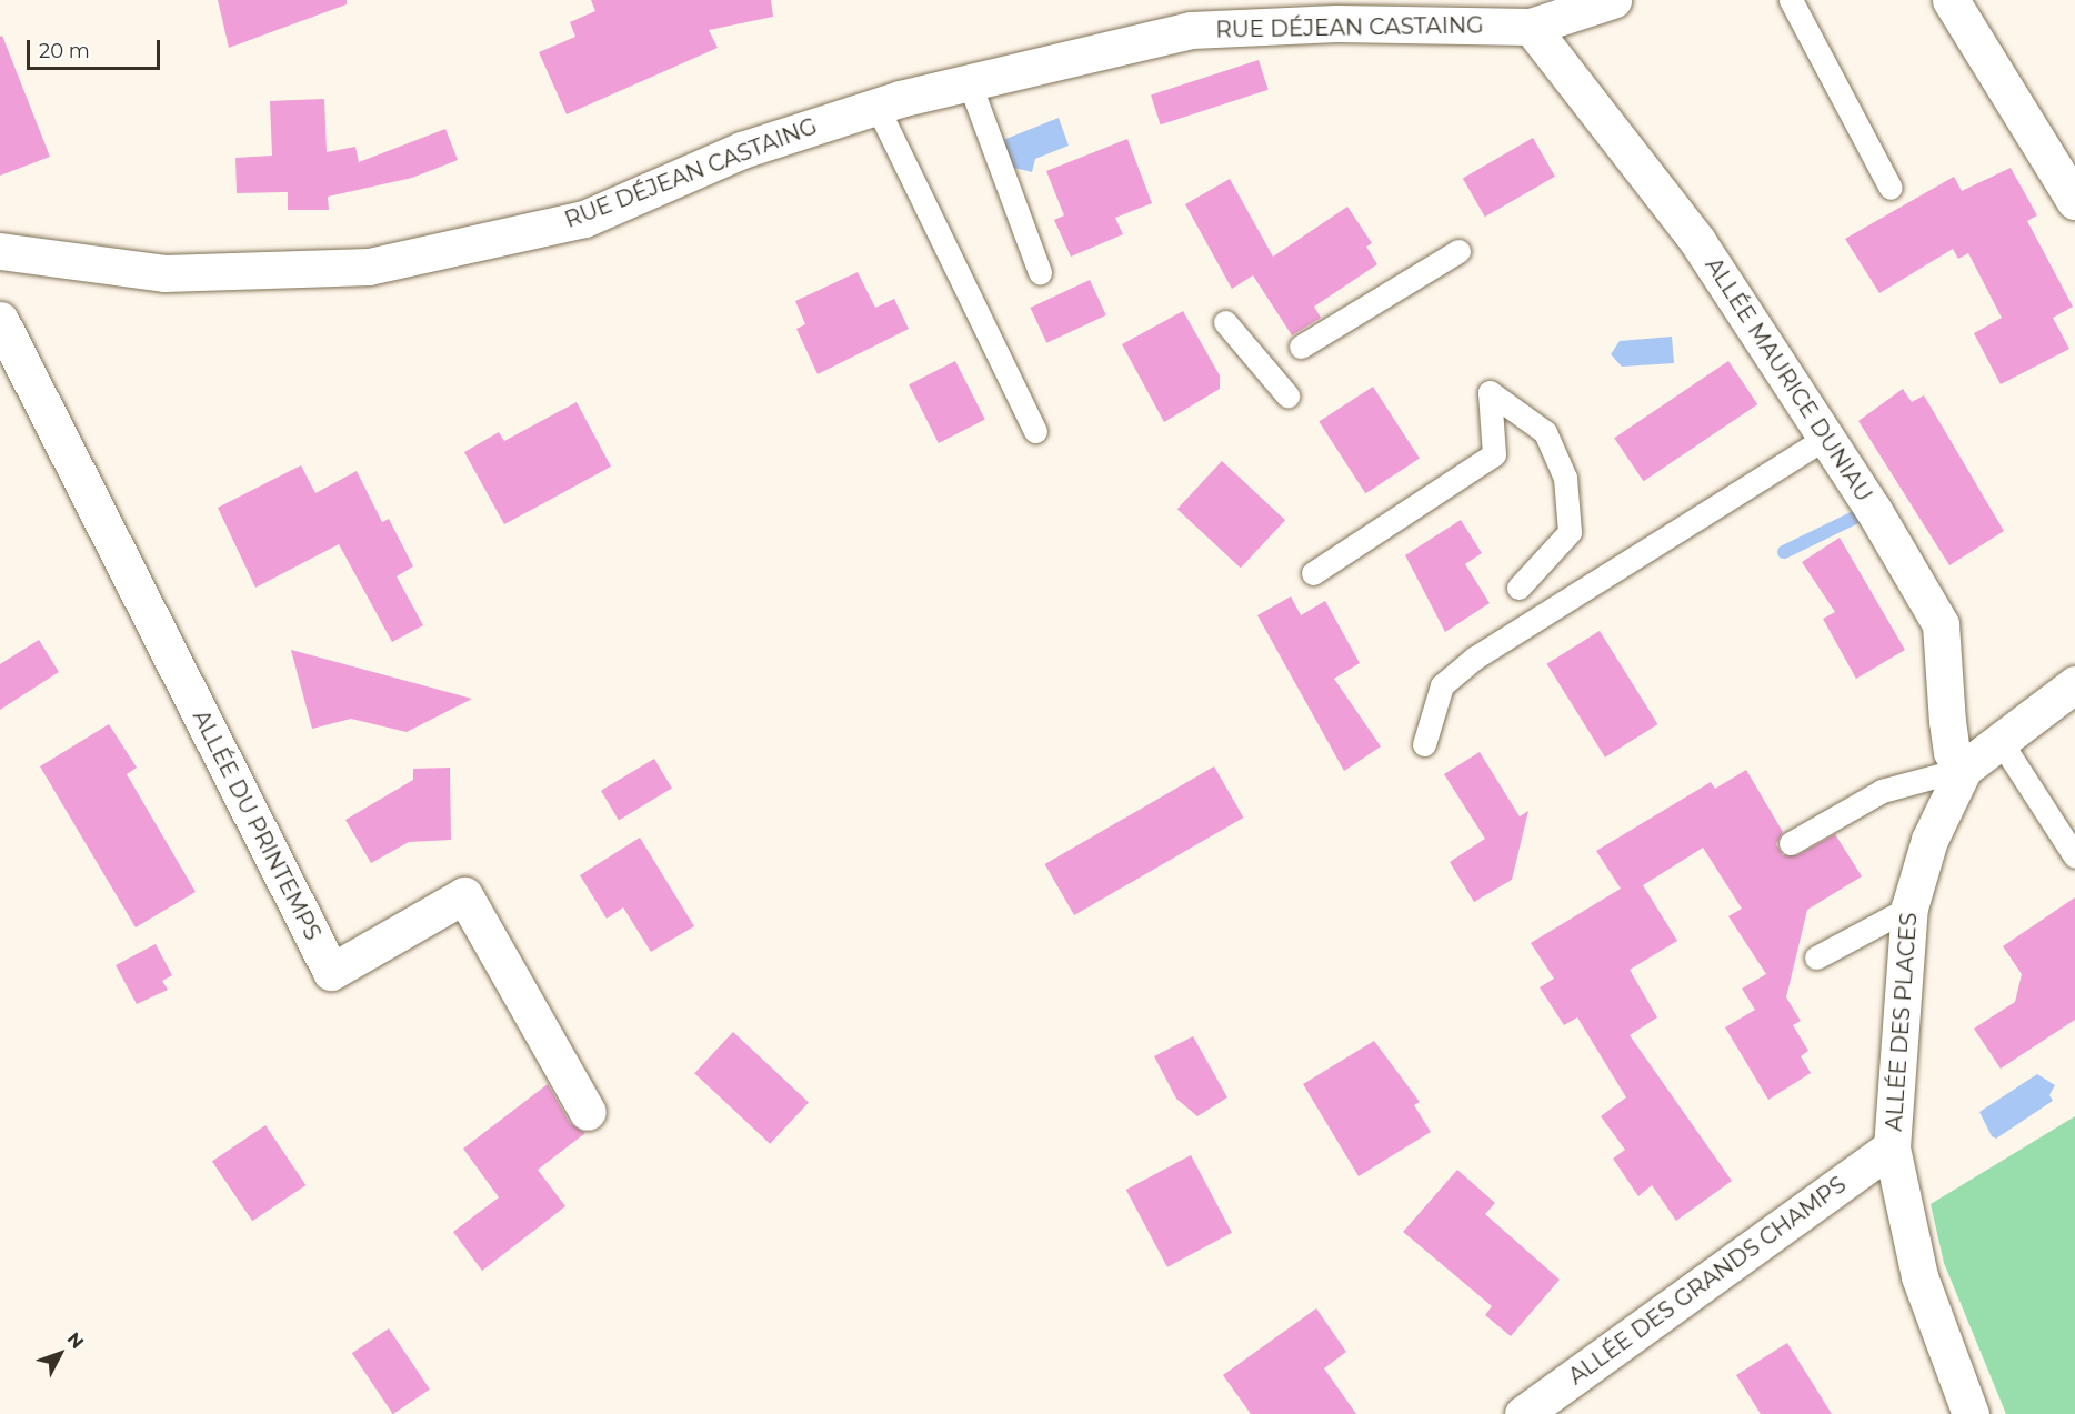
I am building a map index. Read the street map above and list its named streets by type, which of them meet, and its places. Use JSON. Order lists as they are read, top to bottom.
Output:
{
  "streets": {
    "street": [
      "RUE DÉJEAN CASTAING",
      "ALLÉE MAURICE DUNIAU",
      "ALLÉE DU PRINTEMPS",
      "ALLÉE DES PLACES",
      "ALLÉE DES GRANDS CHAMPS"
    ]
  },
  "crossings": [
    ["RUE DÉJEAN CASTAING", "ALLÉE MAURICE DUNIAU"],
    ["ALLÉE MAURICE DUNIAU", "ALLÉE DES PLACES"],
    ["ALLÉE DES PLACES", "ALLÉE DES GRANDS CHAMPS"]
  ],
  "scale_bar": "20 m",
  "north": "top right"
}
